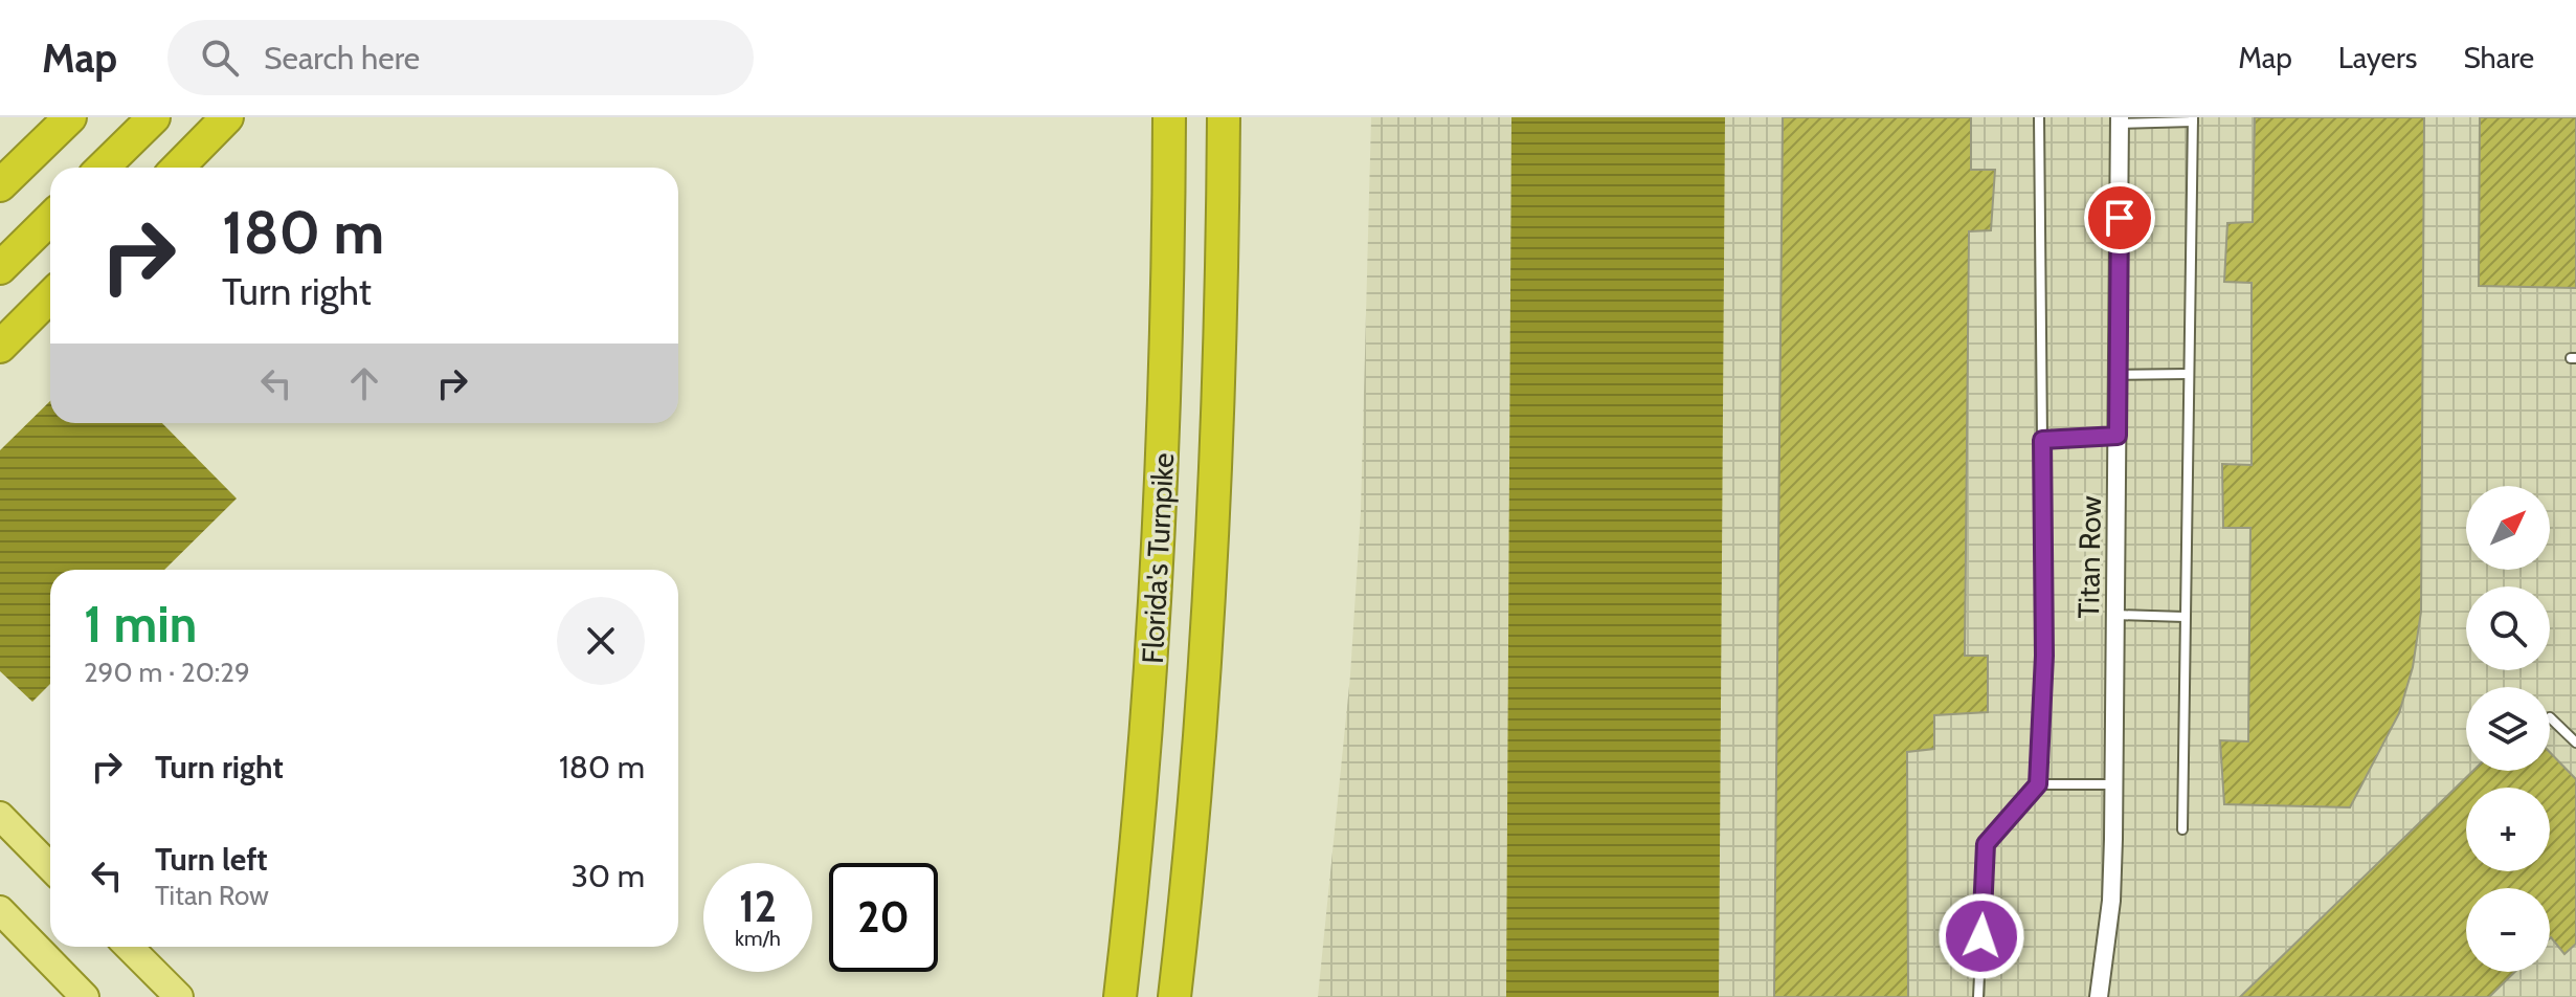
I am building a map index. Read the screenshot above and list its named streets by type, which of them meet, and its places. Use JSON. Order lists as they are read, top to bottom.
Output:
{
  "streets": {
    "highway": ["Florida's Turnpike"],
    "street": ["Titan Row"]
  },
  "north": "top right",
  "page": {
    "header": "Map",
    "search": "Search here",
    "nav": ["Map", "Layers", "Share"],
    "turn": ["180 m", "Turn right"],
    "map_buttons": ["+", "−"],
    "heading": ["1 min", "290 m · 20:29"],
    "list": [
      {
        "name": "Turn right",
        "value": "180 m"
      },
      {
        "name": "Turn left",
        "note": "Titan Row",
        "value": "30 m"
      }
    ],
    "speed": "12 km/h",
    "limit": "20"
  }
}
